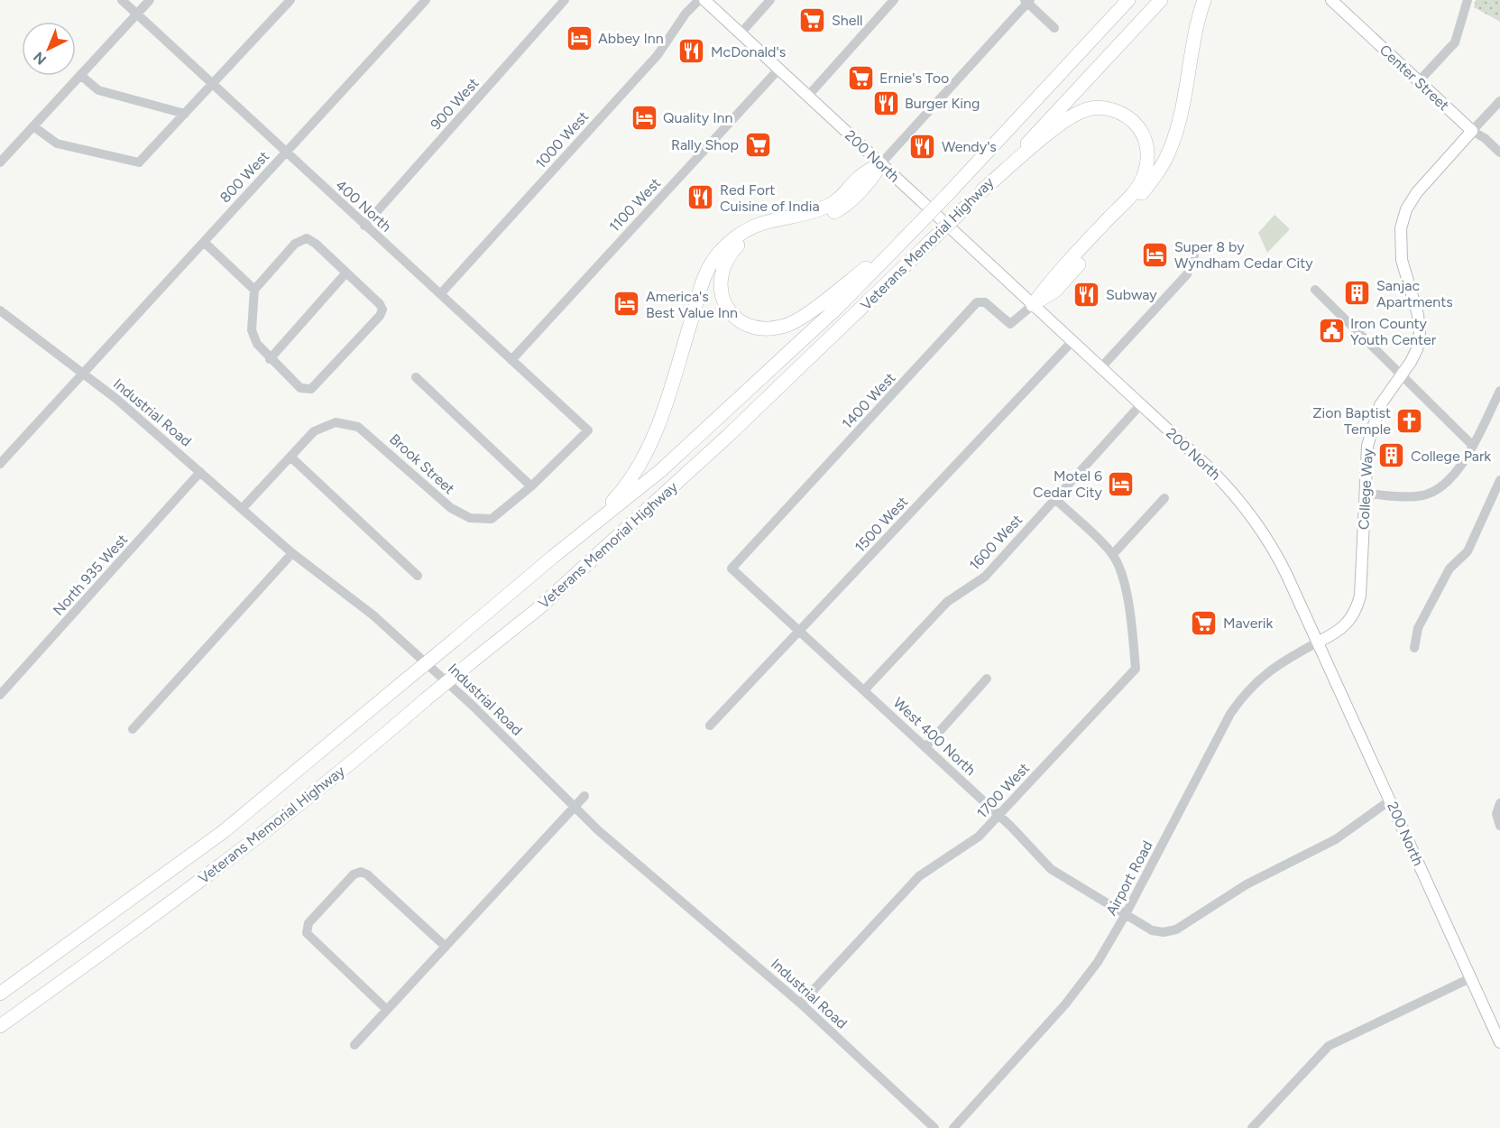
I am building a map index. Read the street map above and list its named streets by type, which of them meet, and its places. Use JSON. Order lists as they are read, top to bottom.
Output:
{
  "streets": {
    "highway": ["Veterans Memorial Highway"],
    "main road": ["Center Street", "200 North", "College Way"],
    "street": [
      "900 West",
      "1000 West",
      "800 West",
      "1100 West",
      "400 North",
      "1400 West",
      "Industrial Road",
      "Brook Street",
      "1500 West",
      "1600 West",
      "North 935 West",
      "West 400 North",
      "1700 West",
      "Airport Road"
    ]
  },
  "crossings": [
    ["Center Street", "College Way"],
    ["900 West", "400 North"],
    ["1000 West", "400 North"],
    ["200 North", "1100 West"],
    ["200 North", "1400 West"],
    ["200 North", "College Way"],
    ["200 North", "1500 West"],
    ["200 North", "1600 West"],
    ["200 North", "West 400 North"],
    ["200 North", "Airport Road"],
    ["800 West", "400 North"],
    ["800 West", "Industrial Road"],
    ["1100 West", "400 North"],
    ["400 North", "Brook Street"],
    ["1400 West", "West 400 North"],
    ["Industrial Road", "Brook Street"],
    ["Industrial Road", "North 935 West"],
    ["Industrial Road", "1700 West"],
    ["College Way", "Airport Road"],
    ["1500 West", "West 400 North"],
    ["1600 West", "West 400 North"],
    ["1600 West", "1700 West"],
    ["West 400 North", "1700 West"],
    ["West 400 North", "Airport Road"]
  ],
  "places": {
    "supermarket": [
      "Shell",
      "Ernie's Too",
      "Rally Shop",
      "Maverik"
    ],
    "hotel": [
      "Abbey Inn",
      "Quality Inn",
      "Super 8 by Wyndham Cedar City",
      "America's Best Value Inn",
      "Motel 6 Cedar City"
    ],
    "restaurant": [
      "McDonald's",
      "Burger King",
      "Wendy's",
      "Red Fort Cuisine of India",
      "Subway"
    ],
    "building": ["Sanjac Apartments", "College Park"],
    "public building": ["Iron County Youth Center"],
    "church": ["Zion Baptist Temple"]
  },
  "north": "bottom left"
}
